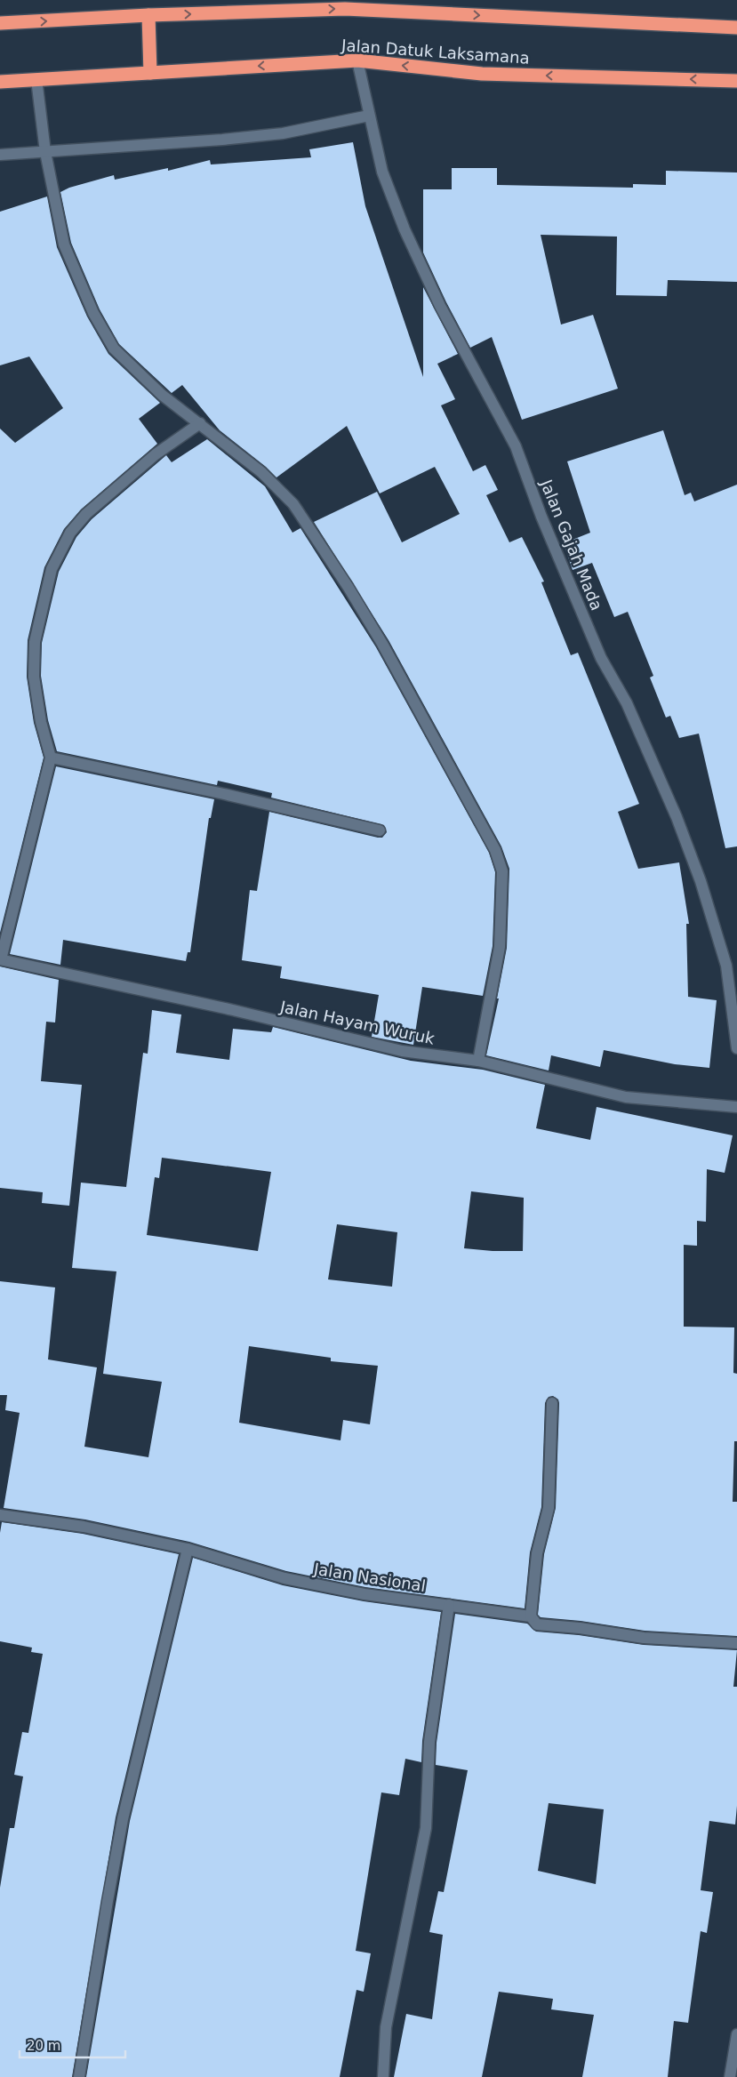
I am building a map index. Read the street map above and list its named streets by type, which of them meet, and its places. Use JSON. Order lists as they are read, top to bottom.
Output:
{
  "streets": {
    "highway": ["Jalan Datuk Laksamana"],
    "street": ["Jalan Gajah Mada", "Jalan Hayam Wuruk", "Jalan Nasional"]
  },
  "crossings": [
    ["Jalan Datuk Laksamana", "Jalan Gajah Mada"]
  ],
  "scale_bar": "20 m"
}
